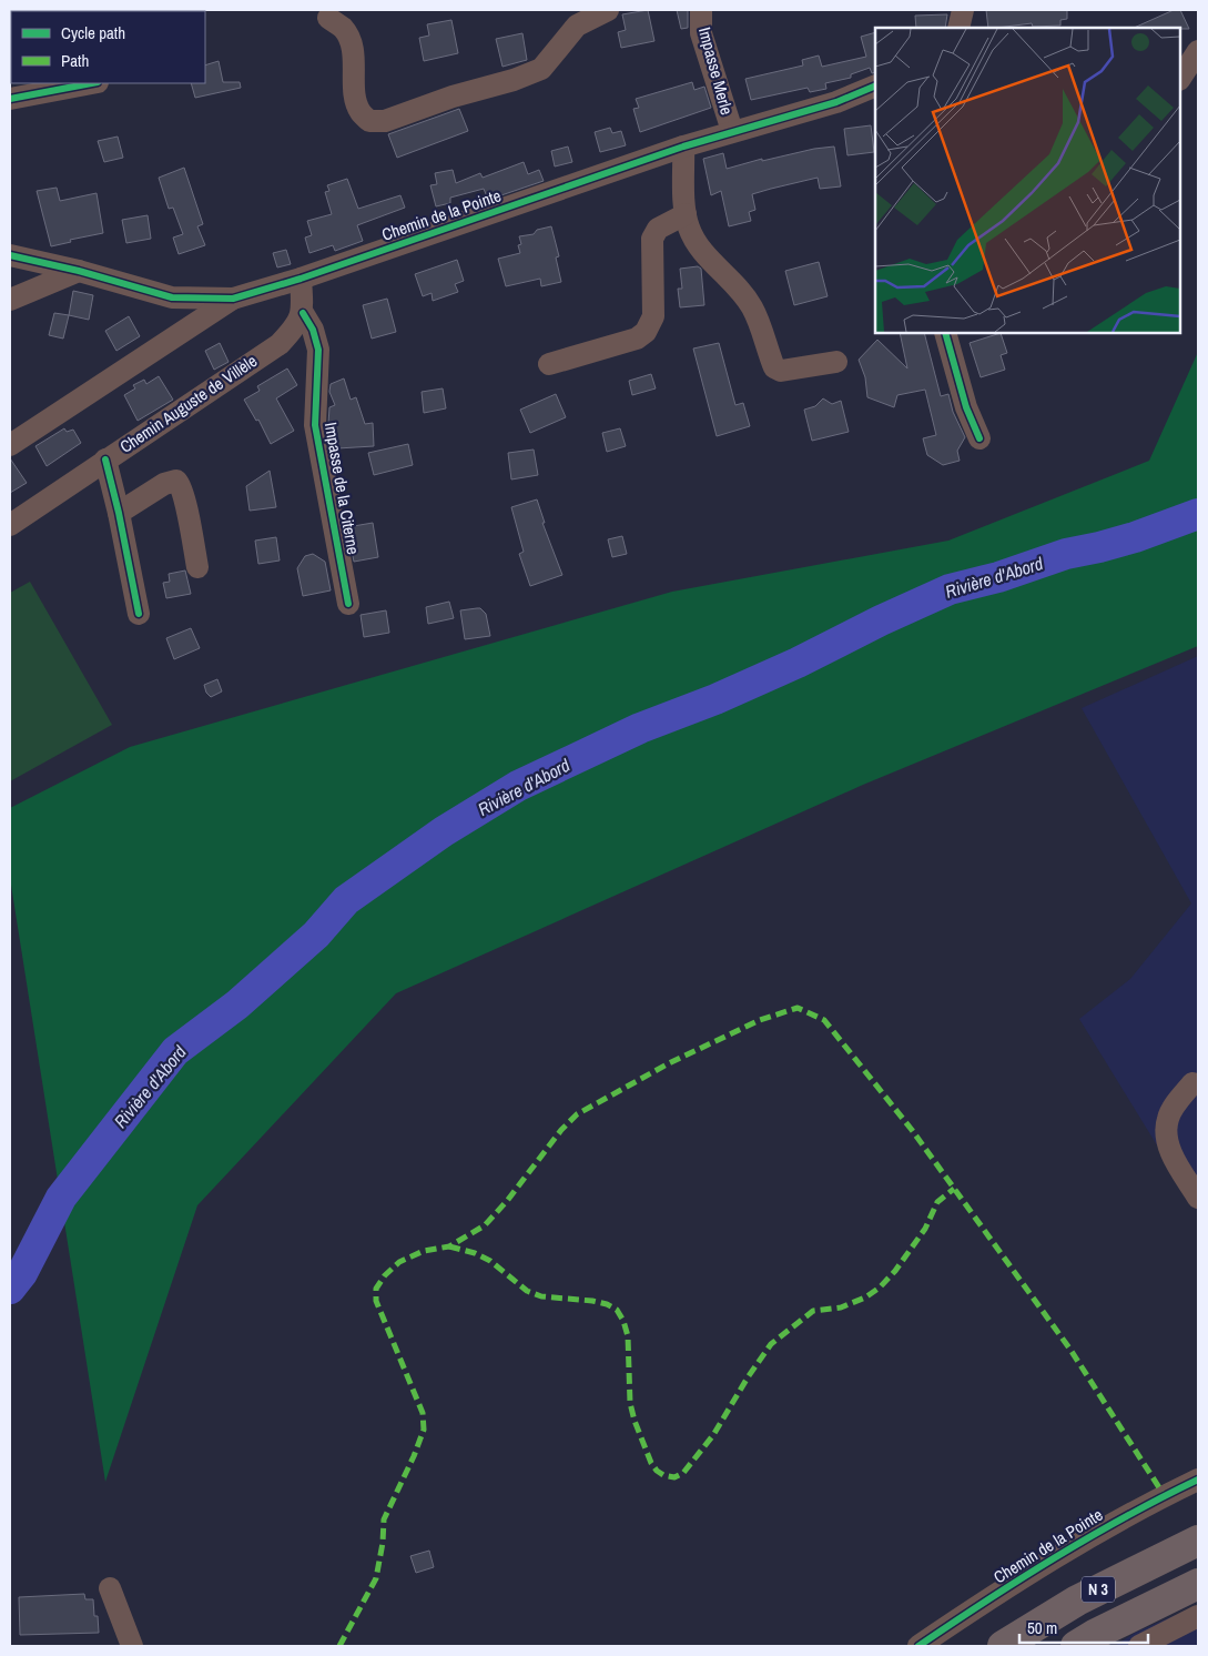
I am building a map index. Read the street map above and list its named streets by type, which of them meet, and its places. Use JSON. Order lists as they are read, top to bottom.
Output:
{
  "streets": {
    "highway": ["N 3"],
    "street": [
      "Impasse Merle",
      "Chemin de la Pointe",
      "Chemin Auguste de Villèle",
      "Impasse de la Citerne"
    ]
  },
  "crossings": [
    ["Impasse Merle", "Chemin de la Pointe"],
    ["Chemin Auguste de Villèle", "Impasse de la Citerne"]
  ],
  "water": ["Rivière d'Abord"],
  "legend": ["Cycle path", "Path"],
  "scale_bar": "50 m"
}
